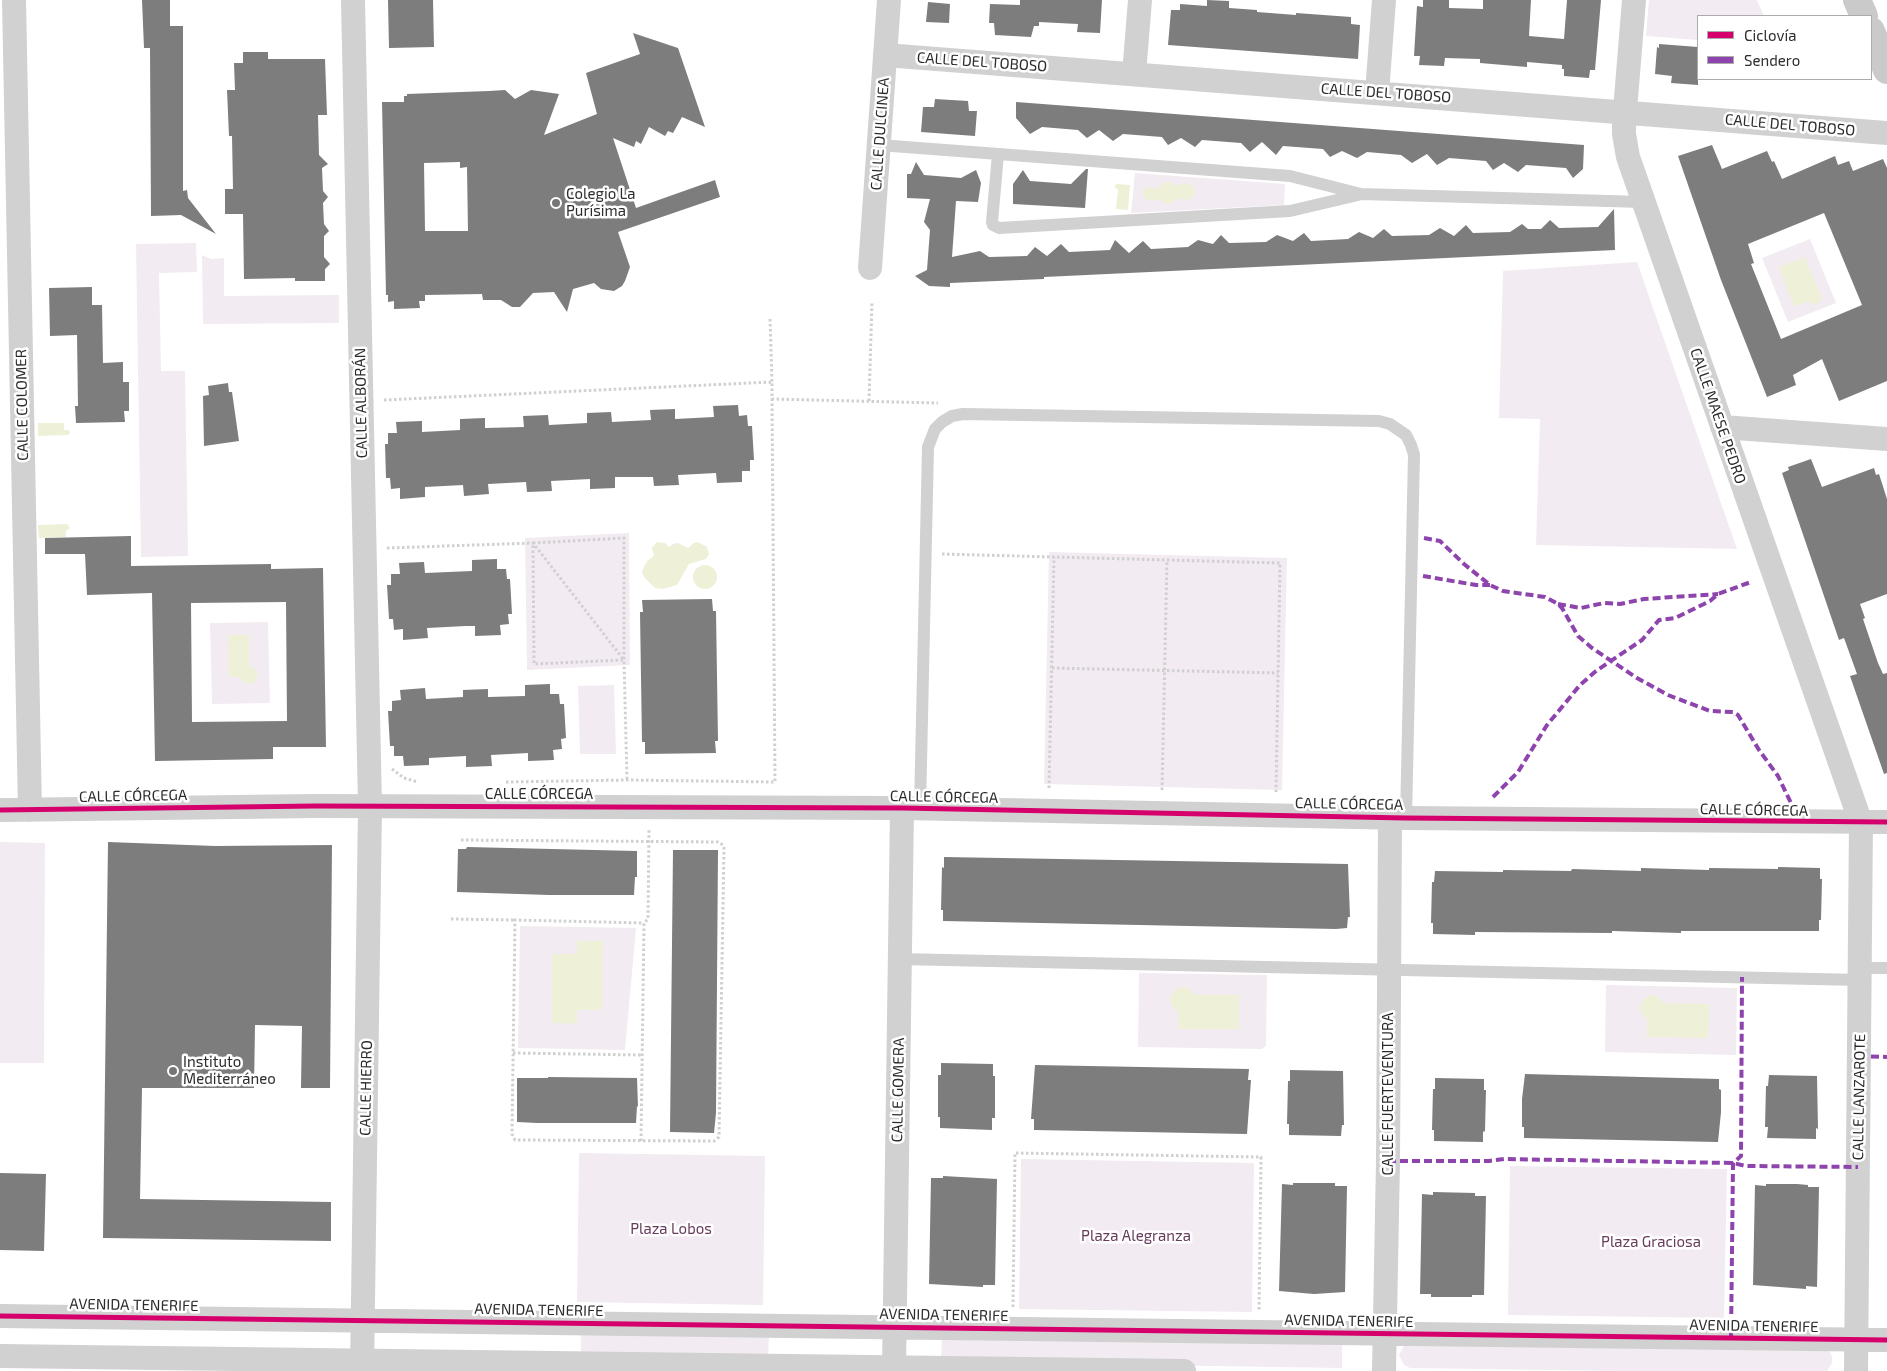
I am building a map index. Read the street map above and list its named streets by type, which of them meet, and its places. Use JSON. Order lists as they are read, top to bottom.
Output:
{
  "streets": {
    "street": [
      "CALLE DEL TOBOSO",
      "CALLE DULCINEA",
      "CALLE ALBORÁN",
      "CALLE COLOMER",
      "CALLE MAESE PEDRO",
      "CALLE CÓRCEGA",
      "CALLE HIERRO",
      "CALLE GOMERA",
      "CALLE FUERTEVENTURA",
      "CALLE LANZAROTE",
      "AVENIDA TENERIFE"
    ]
  },
  "crossings": [
    ["CALLE DEL TOBOSO", "CALLE DULCINEA"],
    ["CALLE DEL TOBOSO", "CALLE MAESE PEDRO"],
    ["CALLE ALBORÁN", "CALLE CÓRCEGA"],
    ["CALLE ALBORÁN", "CALLE HIERRO"],
    ["CALLE COLOMER", "CALLE CÓRCEGA"],
    ["CALLE MAESE PEDRO", "CALLE CÓRCEGA"],
    ["CALLE MAESE PEDRO", "CALLE LANZAROTE"],
    ["CALLE CÓRCEGA", "CALLE HIERRO"],
    ["CALLE CÓRCEGA", "CALLE GOMERA"],
    ["CALLE CÓRCEGA", "CALLE FUERTEVENTURA"],
    ["CALLE CÓRCEGA", "CALLE LANZAROTE"],
    ["CALLE HIERRO", "AVENIDA TENERIFE"],
    ["CALLE GOMERA", "AVENIDA TENERIFE"],
    ["CALLE FUERTEVENTURA", "AVENIDA TENERIFE"],
    ["CALLE LANZAROTE", "AVENIDA TENERIFE"]
  ],
  "parks": ["Plaza Lobos", "Plaza Alegranza", "Plaza Graciosa"],
  "places": ["Colegio La Purísima", "Instituto Mediterráneo"],
  "legend": ["Ciclovía", "Sendero"]
}
